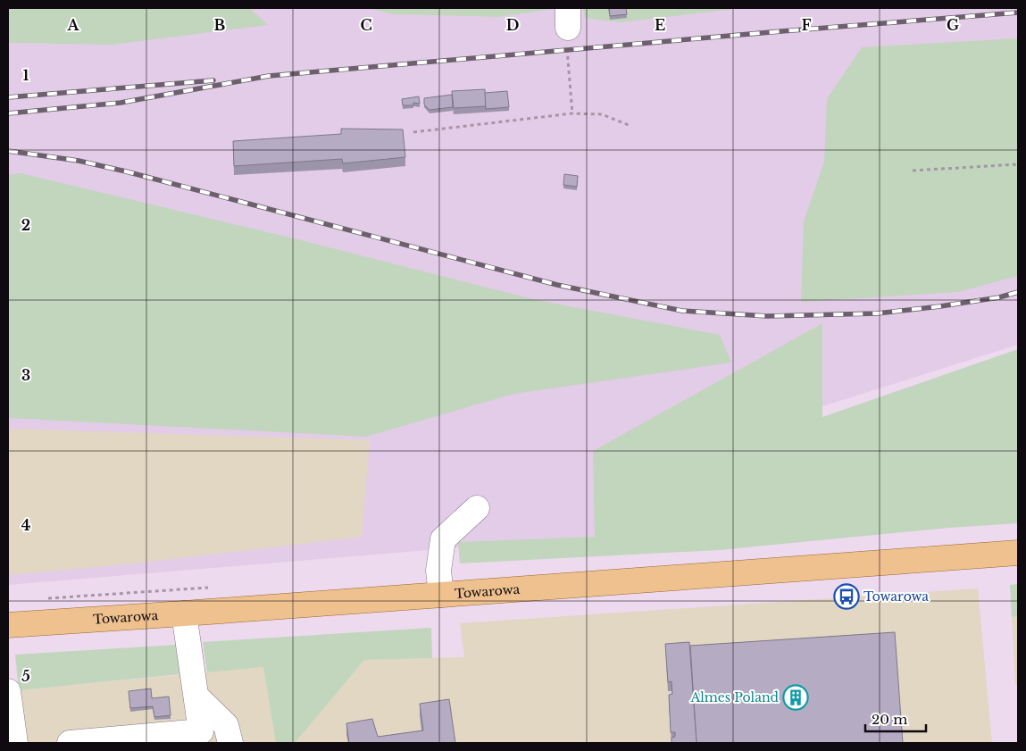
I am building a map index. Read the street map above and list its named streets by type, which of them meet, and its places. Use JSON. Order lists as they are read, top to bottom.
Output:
{
  "streets": {
    "main road": ["Towarowa"]
  },
  "places": {
    "bus stop": ["Towarowa"],
    "building": ["Almes Poland"]
  },
  "scale_bar": "20 m",
  "grid": {
    "columns": [
      "A",
      "B",
      "C",
      "D",
      "E",
      "F",
      "G"
    ],
    "rows": [
      "1",
      "2",
      "3",
      "4",
      "5"
    ]
  }
}
